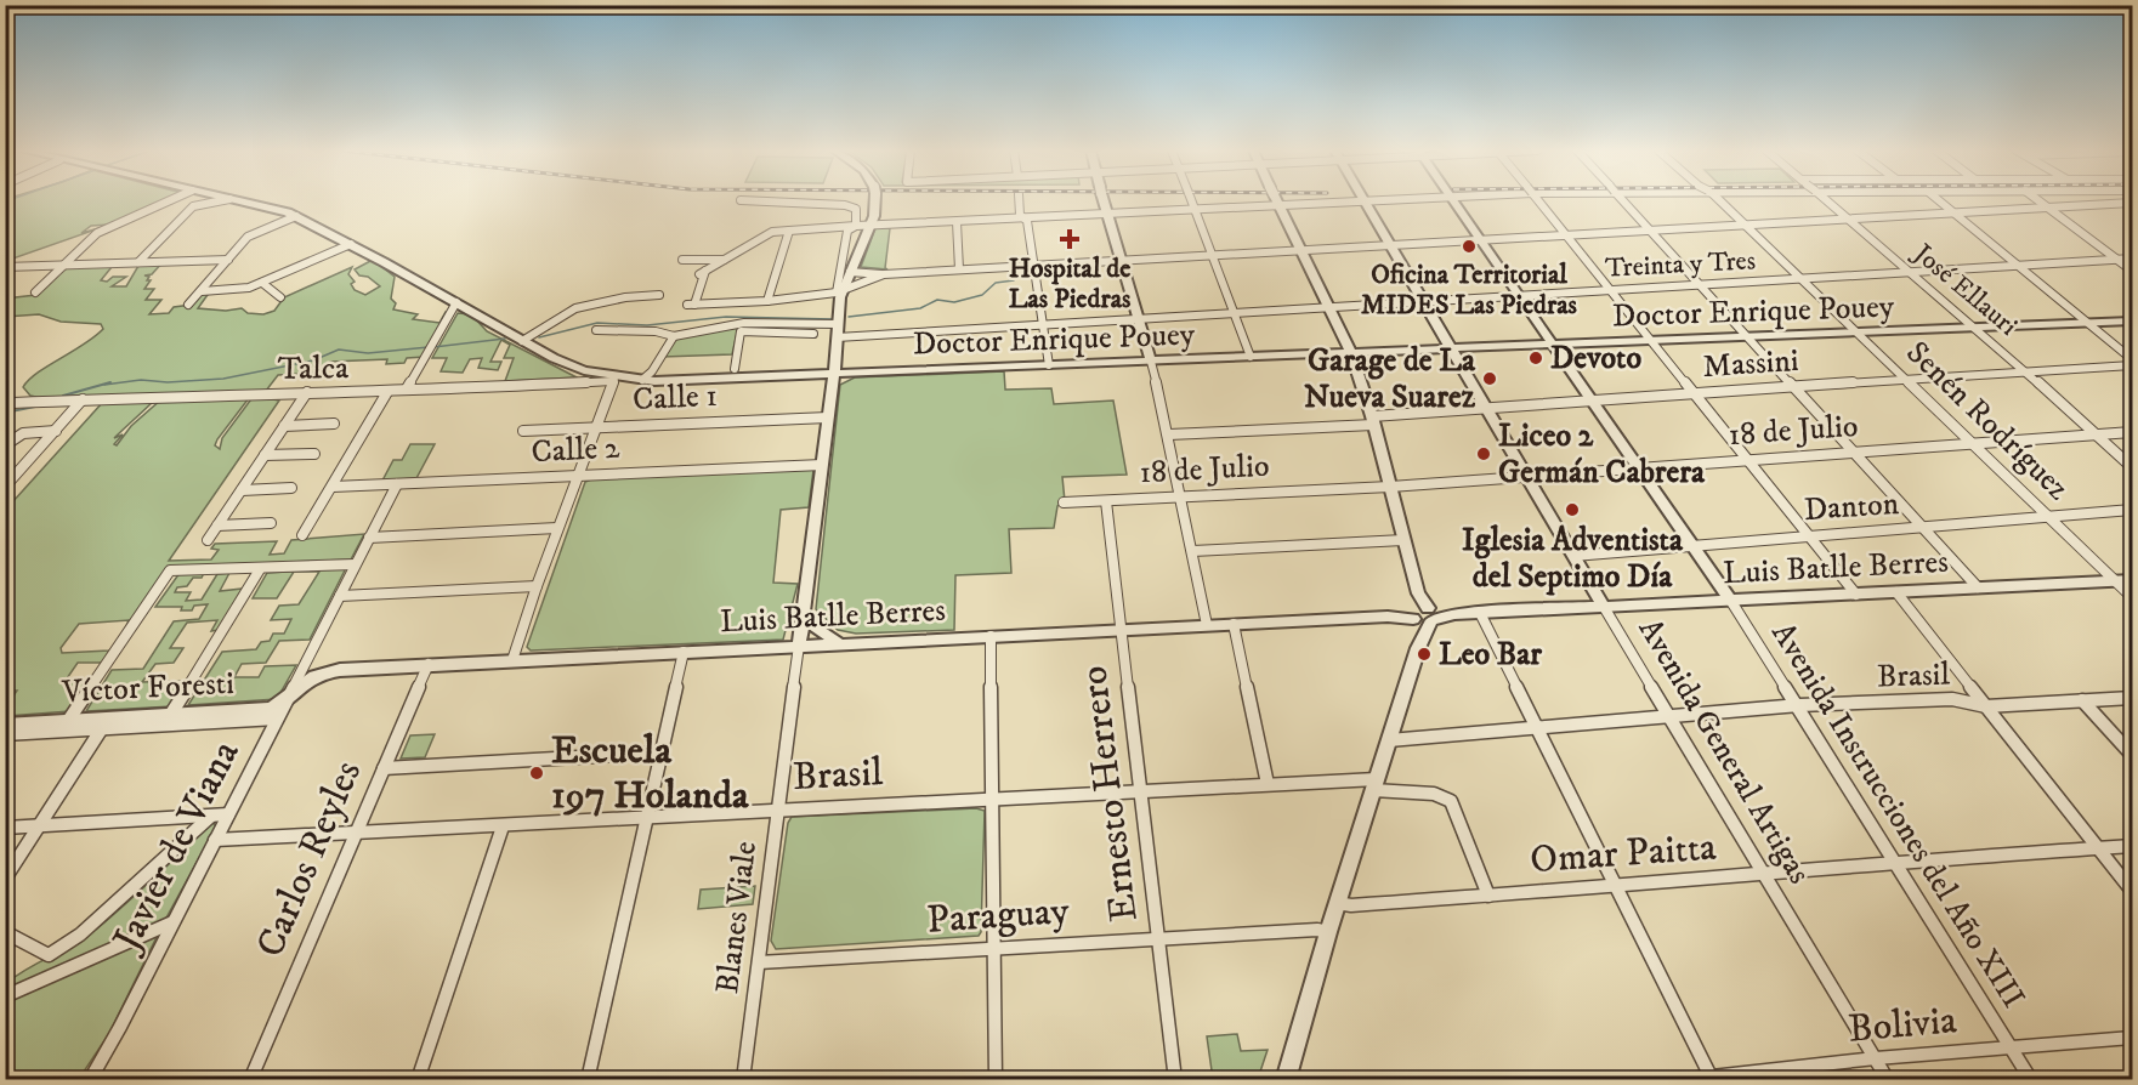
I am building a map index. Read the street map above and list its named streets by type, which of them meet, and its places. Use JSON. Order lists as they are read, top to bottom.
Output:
{
  "streets": {
    "street": [
      "Treinta y Tres",
      "José Ellauri",
      "Doctor Enrique Pouey",
      "Massini",
      "Talca",
      "Calle 1",
      "Senén Rodríguez",
      "18 de Julio",
      "Calle 2",
      "Danton",
      "Luis Batlle Berres",
      "Brasil",
      "Víctor Foresti",
      "Avenida General Artigas",
      "Ernesto Herrero",
      "Avenida Instrucciones del Año XIII",
      "Javier de Viana",
      "Omar Paitta",
      "Carlos Reyles",
      "Paraguay",
      "Blanes Viale",
      "Bolivia"
    ]
  },
  "crossings": [
    ["Treinta y Tres", "José Ellauri"],
    ["Treinta y Tres", "Senén Rodríguez"],
    ["Treinta y Tres", "Avenida General Artigas"],
    ["Treinta y Tres", "Avenida Instrucciones del Año XIII"],
    ["Treinta y Tres", "Blanes Viale"],
    ["José Ellauri", "Doctor Enrique Pouey"],
    ["José Ellauri", "Massini"],
    ["José Ellauri", "18 de Julio"],
    ["Doctor Enrique Pouey", "Talca"],
    ["Doctor Enrique Pouey", "Senén Rodríguez"],
    ["Doctor Enrique Pouey", "Avenida General Artigas"],
    ["Doctor Enrique Pouey", "Avenida Instrucciones del Año XIII"],
    ["Doctor Enrique Pouey", "Blanes Viale"],
    ["Massini", "Senén Rodríguez"],
    ["Massini", "Avenida General Artigas"],
    ["Massini", "Avenida Instrucciones del Año XIII"],
    ["Calle 1", "Blanes Viale"],
    ["Senén Rodríguez", "18 de Julio"],
    ["Senén Rodríguez", "Danton"],
    ["Senén Rodríguez", "Luis Batlle Berres"],
    ["18 de Julio", "Avenida General Artigas"],
    ["18 de Julio", "Ernesto Herrero"],
    ["18 de Julio", "Avenida Instrucciones del Año XIII"],
    ["Calle 2", "Javier de Viana"],
    ["Calle 2", "Blanes Viale"],
    ["Danton", "Avenida General Artigas"],
    ["Danton", "Avenida Instrucciones del Año XIII"],
    ["Luis Batlle Berres", "Víctor Foresti"],
    ["Luis Batlle Berres", "Avenida General Artigas"],
    ["Luis Batlle Berres", "Ernesto Herrero"],
    ["Luis Batlle Berres", "Avenida Instrucciones del Año XIII"],
    ["Luis Batlle Berres", "Javier de Viana"],
    ["Luis Batlle Berres", "Carlos Reyles"],
    ["Luis Batlle Berres", "Blanes Viale"],
    ["Brasil", "Avenida General Artigas"],
    ["Brasil", "Ernesto Herrero"],
    ["Brasil", "Avenida Instrucciones del Año XIII"],
    ["Brasil", "Javier de Viana"],
    ["Brasil", "Omar Paitta"],
    ["Brasil", "Carlos Reyles"],
    ["Brasil", "Blanes Viale"],
    ["Víctor Foresti", "Javier de Viana"],
    ["Avenida General Artigas", "Omar Paitta"],
    ["Avenida General Artigas", "Bolivia"],
    ["Ernesto Herrero", "Paraguay"],
    ["Avenida Instrucciones del Año XIII", "Omar Paitta"],
    ["Avenida Instrucciones del Año XIII", "Bolivia"],
    ["Paraguay", "Blanes Viale"]
  ],
  "places": {
    "health": ["Hospital de Las Piedras"],
    "other": [
      "Oficina Territorial MIDES Las Piedras",
      "Devoto",
      "Garage de La Nueva Suarez",
      "Liceo 2 Germán Cabrera",
      "Iglesia Adventista del Septimo Día",
      "Leo Bar",
      "Escuela 197 Holanda"
    ]
  }
}
